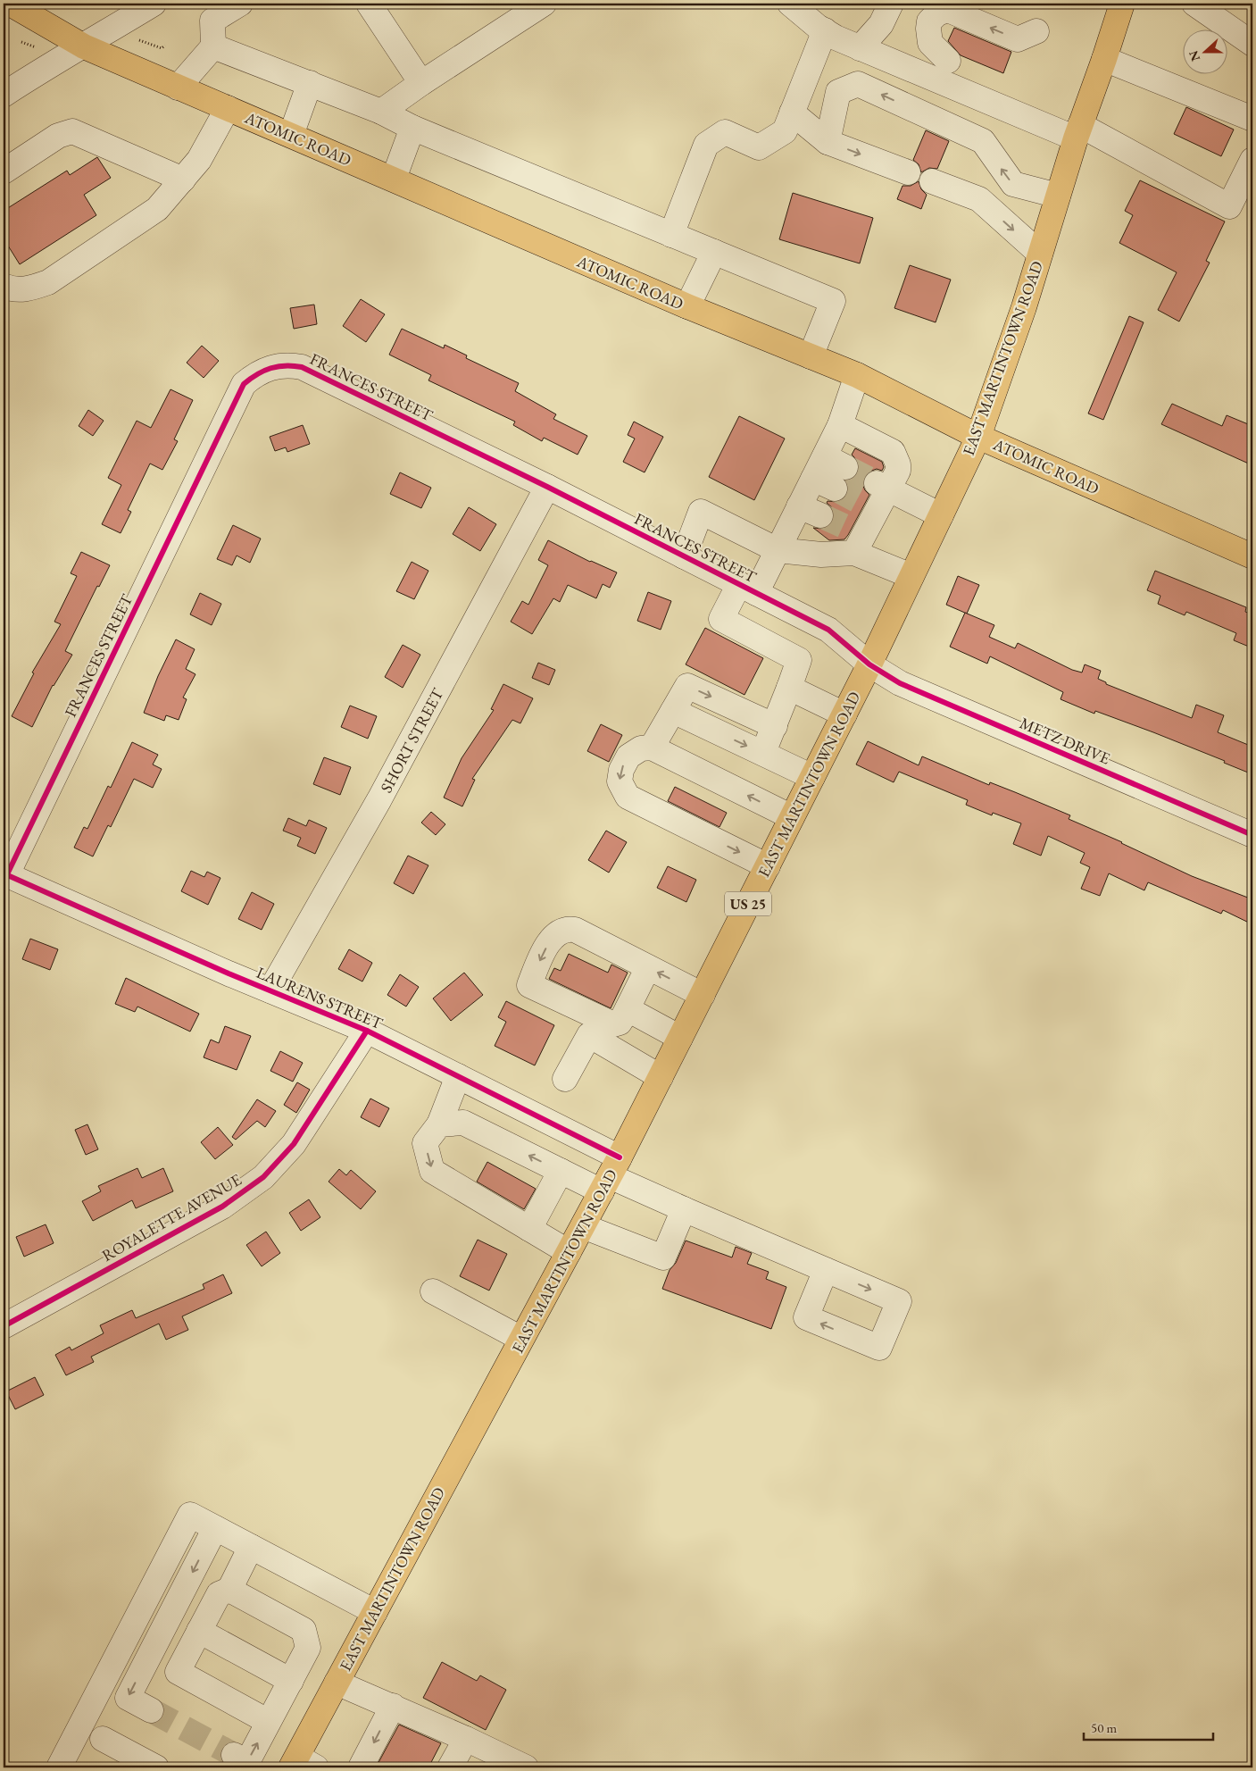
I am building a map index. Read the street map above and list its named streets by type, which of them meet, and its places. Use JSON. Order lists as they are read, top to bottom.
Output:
{
  "streets": {
    "main road": ["ATOMIC ROAD", "EAST MARTINTOWN ROAD", "US 25"],
    "street": [
      "FRANCES STREET",
      "SHORT STREET",
      "METZ DRIVE",
      "LAURENS STREET",
      "ROYALETTE AVENUE"
    ]
  },
  "crossings": [
    ["ATOMIC ROAD", "EAST MARTINTOWN ROAD"],
    ["EAST MARTINTOWN ROAD", "FRANCES STREET"],
    ["EAST MARTINTOWN ROAD", "METZ DRIVE"],
    ["EAST MARTINTOWN ROAD", "LAURENS STREET"],
    ["FRANCES STREET", "SHORT STREET"],
    ["FRANCES STREET", "METZ DRIVE"],
    ["FRANCES STREET", "LAURENS STREET"],
    ["SHORT STREET", "LAURENS STREET"],
    ["LAURENS STREET", "ROYALETTE AVENUE"]
  ],
  "scale_bar": "50 m",
  "north": "left"
}
